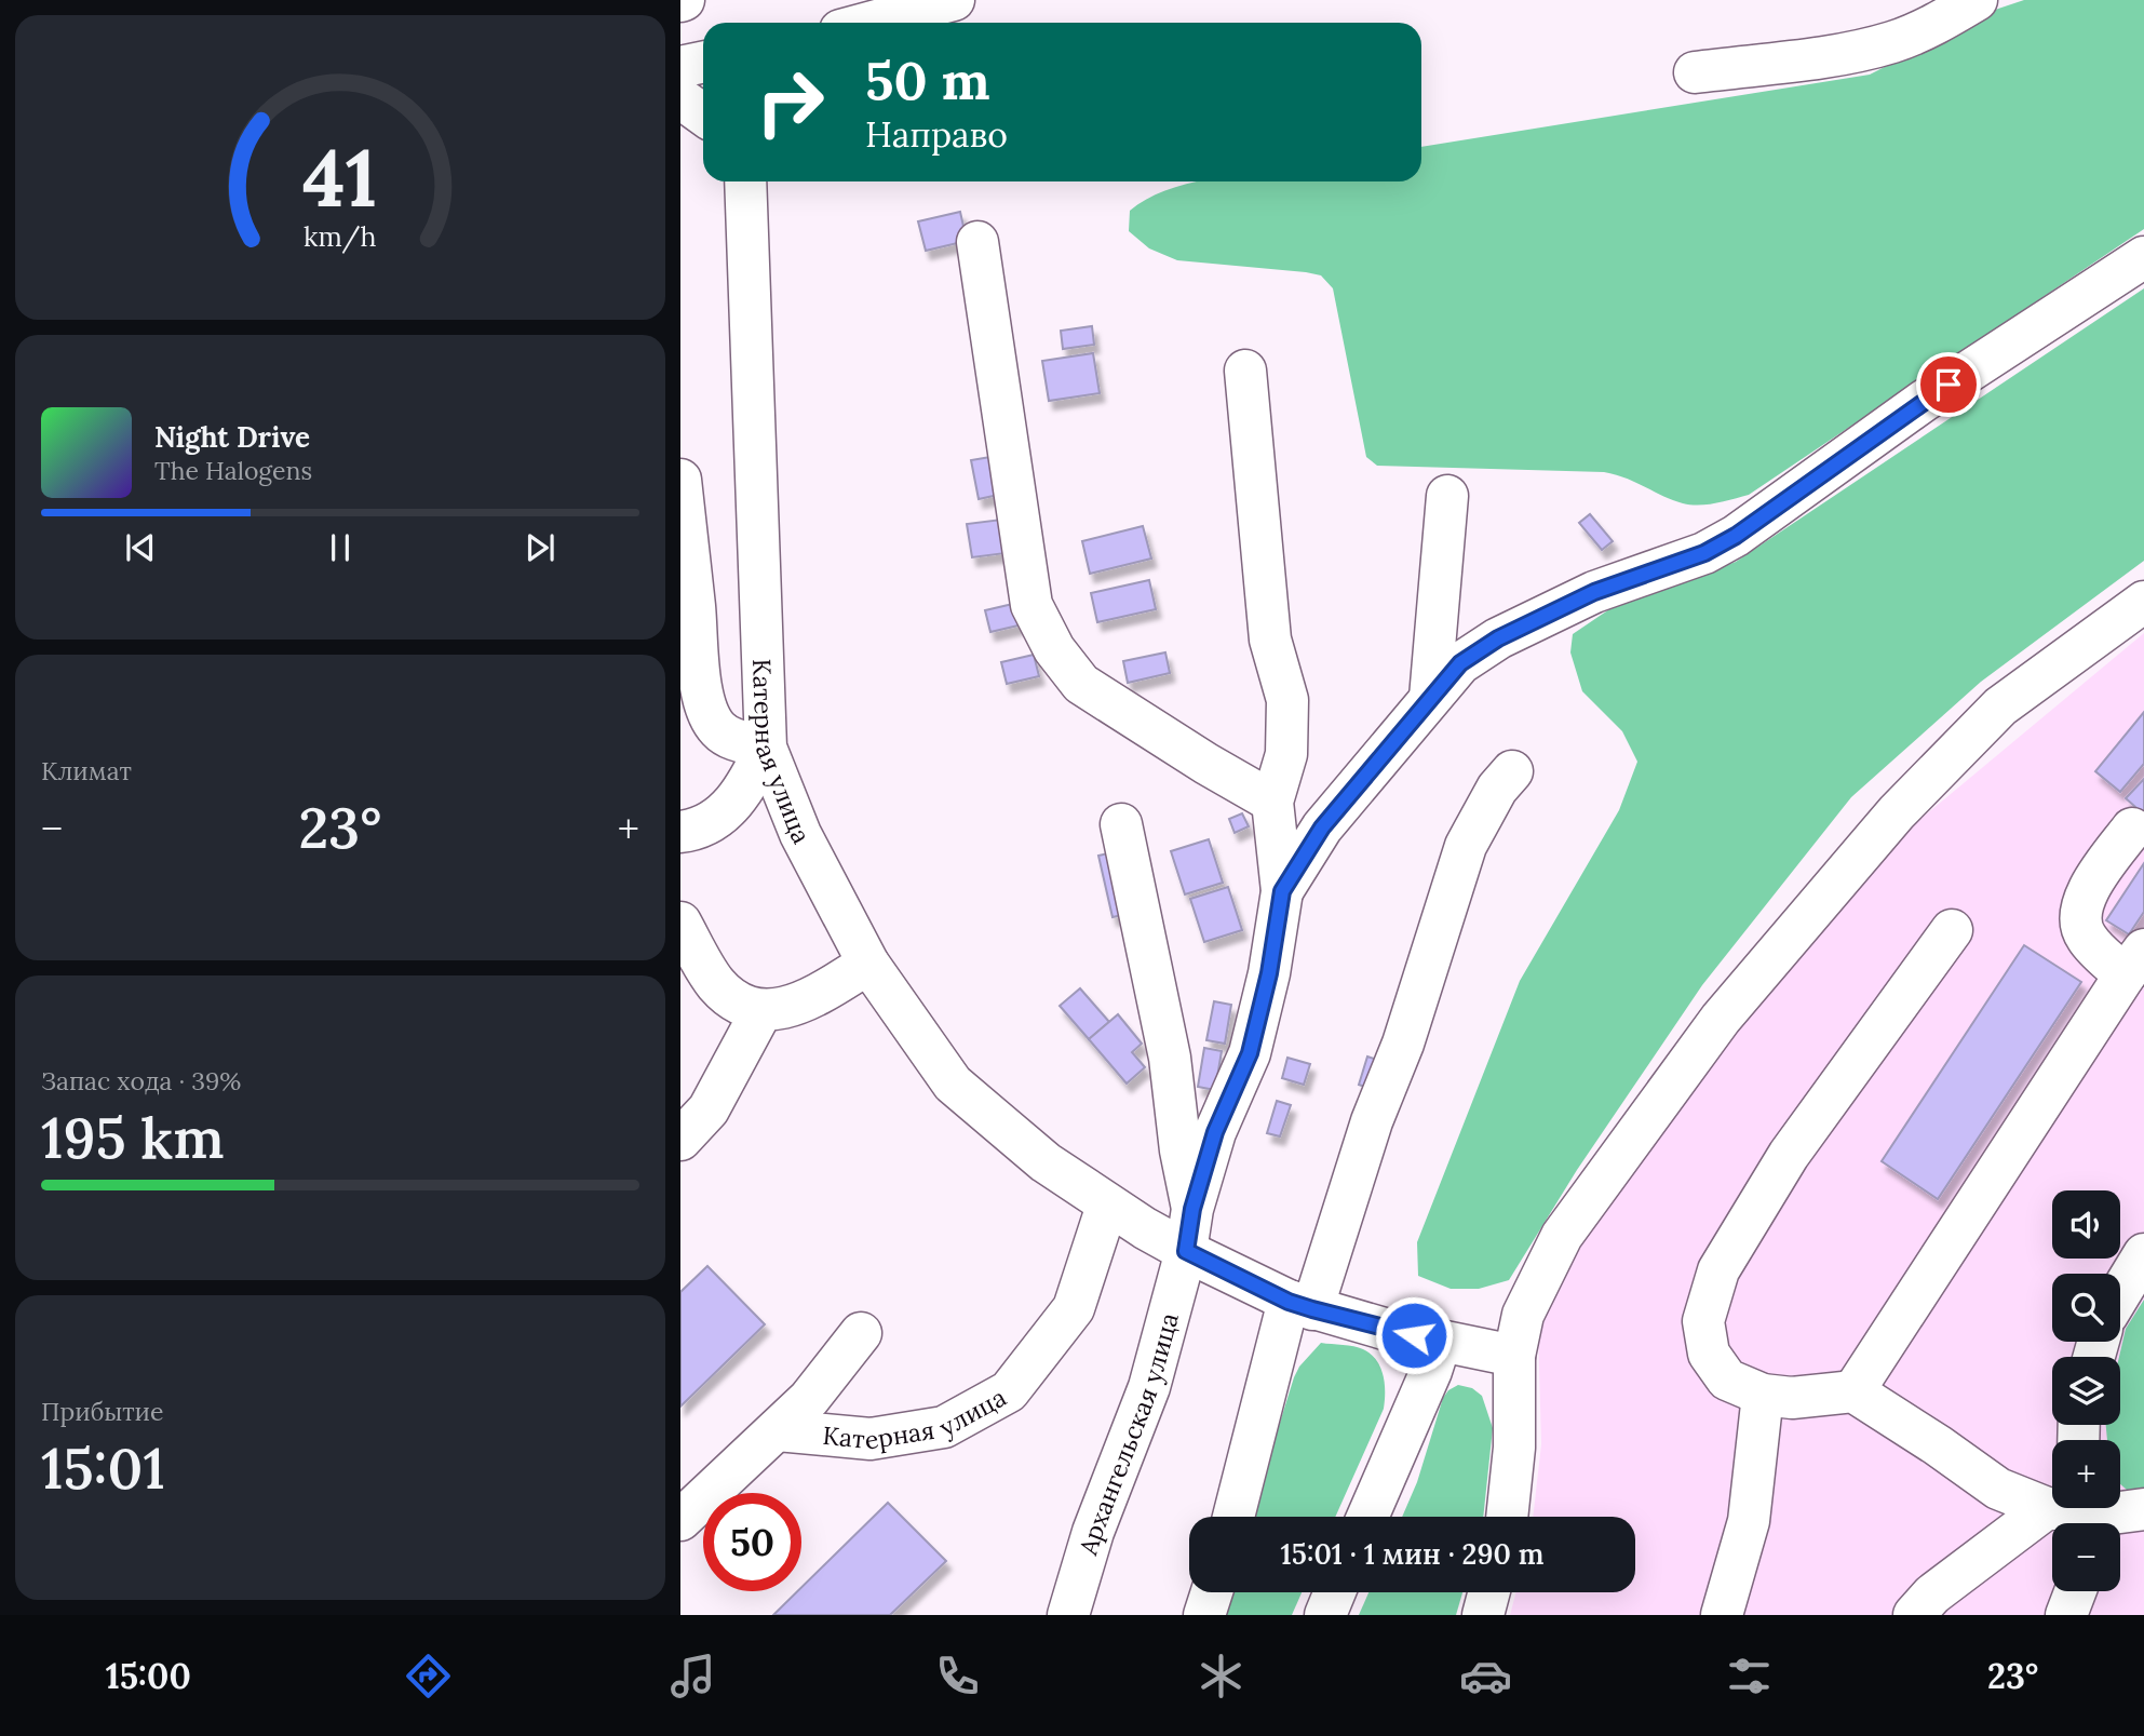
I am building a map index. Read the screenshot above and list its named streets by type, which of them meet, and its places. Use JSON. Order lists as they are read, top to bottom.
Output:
{
  "streets": {
    "main road": ["Катерная улица", "Архангельская улица"]
  },
  "crossings": [
    ["Катерная улица", "Архангельская улица"]
  ],
  "page": {
    "turn": ["50 m", "Направо"],
    "song": ["Night Drive", "The Halogens"],
    "tile": [
      "Климат",
      ["Запас хода · 39%", "195 km"],
      ["Прибытие", "15:01"]
    ],
    "heat": ["−", "23°", "+"],
    "map_buttons": ["+", "−"],
    "limit": "50",
    "trip": "15:01 · 1 мин · 290 m",
    "tabs": ["15:00", "23°"],
    "gauge": ["41", "km/h"]
  }
}
